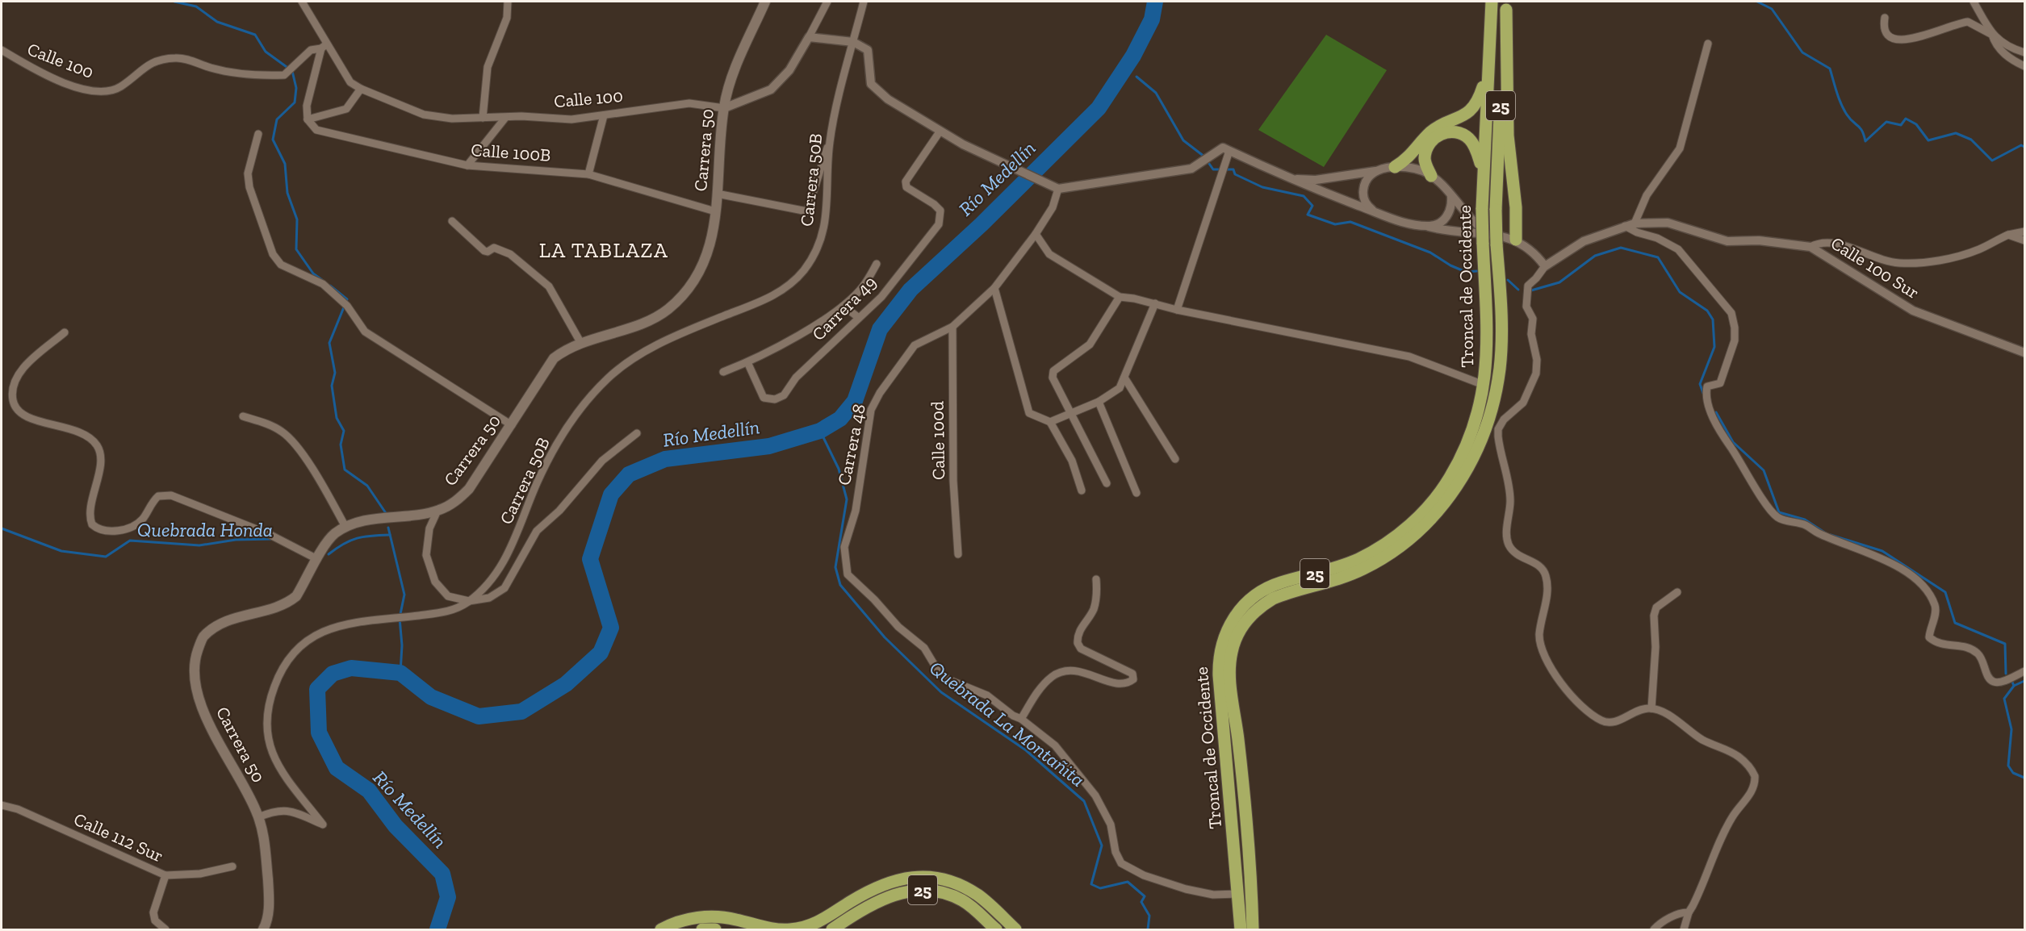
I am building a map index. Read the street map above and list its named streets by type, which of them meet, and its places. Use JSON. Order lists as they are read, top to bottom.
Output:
{
  "streets": {
    "highway": ["25", "Troncal de Occidente"],
    "main road": ["Carrera 50"],
    "street": [
      "Calle 100",
      "Calle 100B",
      "Carrera 50B",
      "Calle 100 Sur",
      "Carrera 49",
      "Calle 100d",
      "Carrera 48",
      "Calle 112 Sur"
    ]
  },
  "crossings": [
    ["Calle 100", "Carrera 50"],
    ["Carrera 50", "Calle 100B"],
    ["Carrera 50", "Carrera 50B"],
    ["Calle 100d", "Carrera 48"]
  ],
  "districts": ["LA TABLAZA"],
  "water": ["Río Medellín", "Quebrada Honda", "Quebrada La Montañita"]
}
